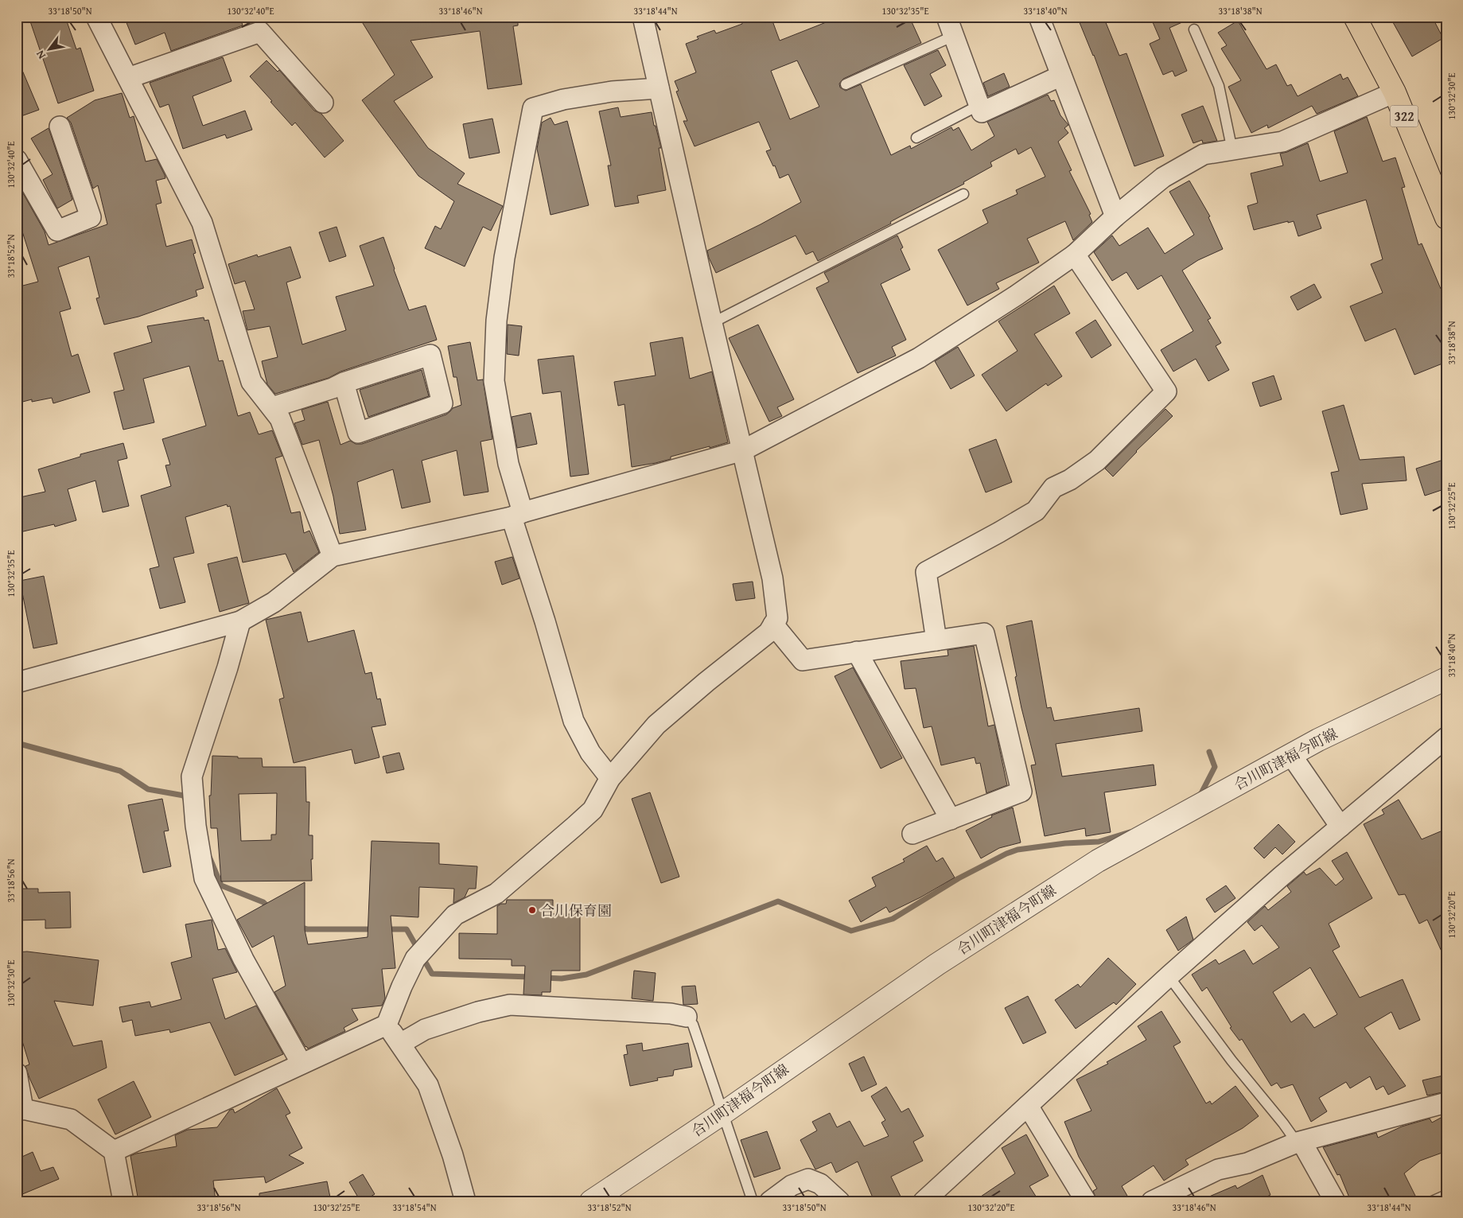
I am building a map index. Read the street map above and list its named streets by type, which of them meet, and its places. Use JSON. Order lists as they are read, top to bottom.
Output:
{
  "streets": {
    "highway": ["322"],
    "street": ["合川町津福今町線"]
  },
  "places": ["合川保育園"],
  "north": "bottom left",
  "coordinates": [
    "33°18'50\"N",
    "130°32'40\"E",
    "33°18'46\"N",
    "33°18'44\"N",
    "130°32'35\"E",
    "33°18'40\"N",
    "33°18'38\"N",
    "130°32'30\"E",
    "33°18'52\"N",
    "130°32'25\"E",
    "33°18'56\"N",
    "130°32'20\"E",
    "33°18'54\"N"
  ]
}
